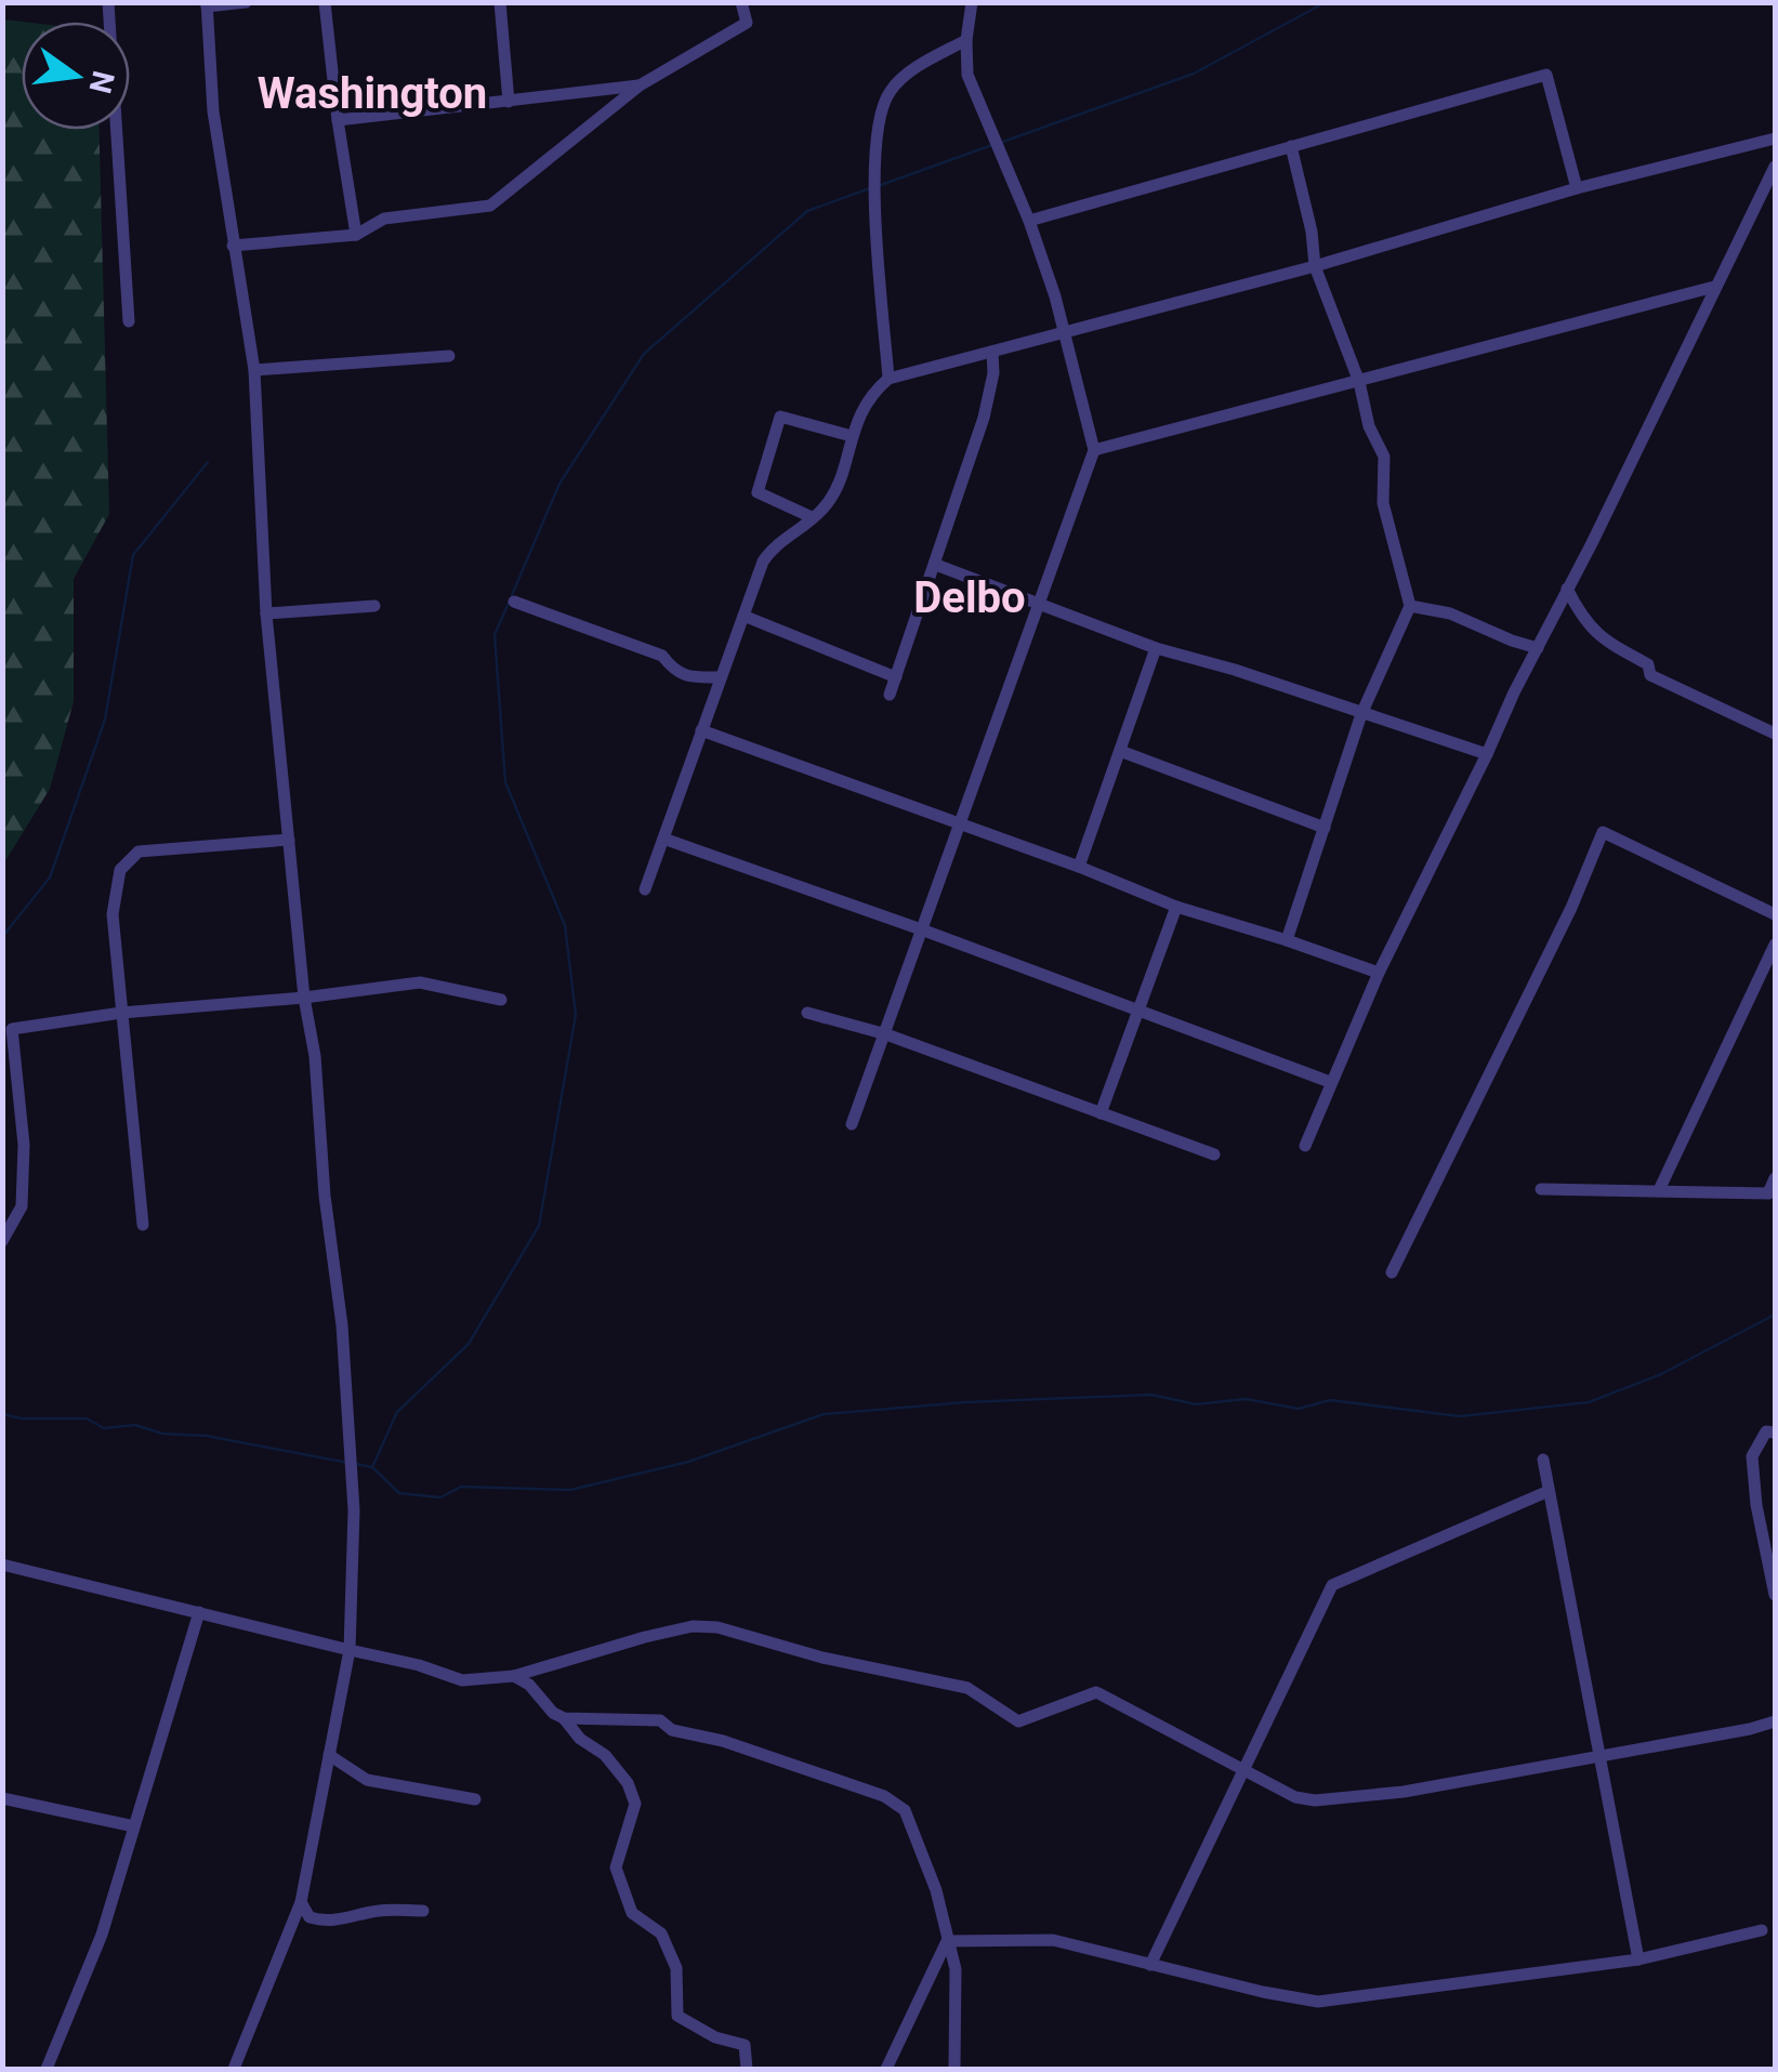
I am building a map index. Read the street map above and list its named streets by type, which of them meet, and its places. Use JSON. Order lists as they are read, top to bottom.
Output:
{
  "districts": ["Washington", "Delbo"],
  "north": "right"
}
